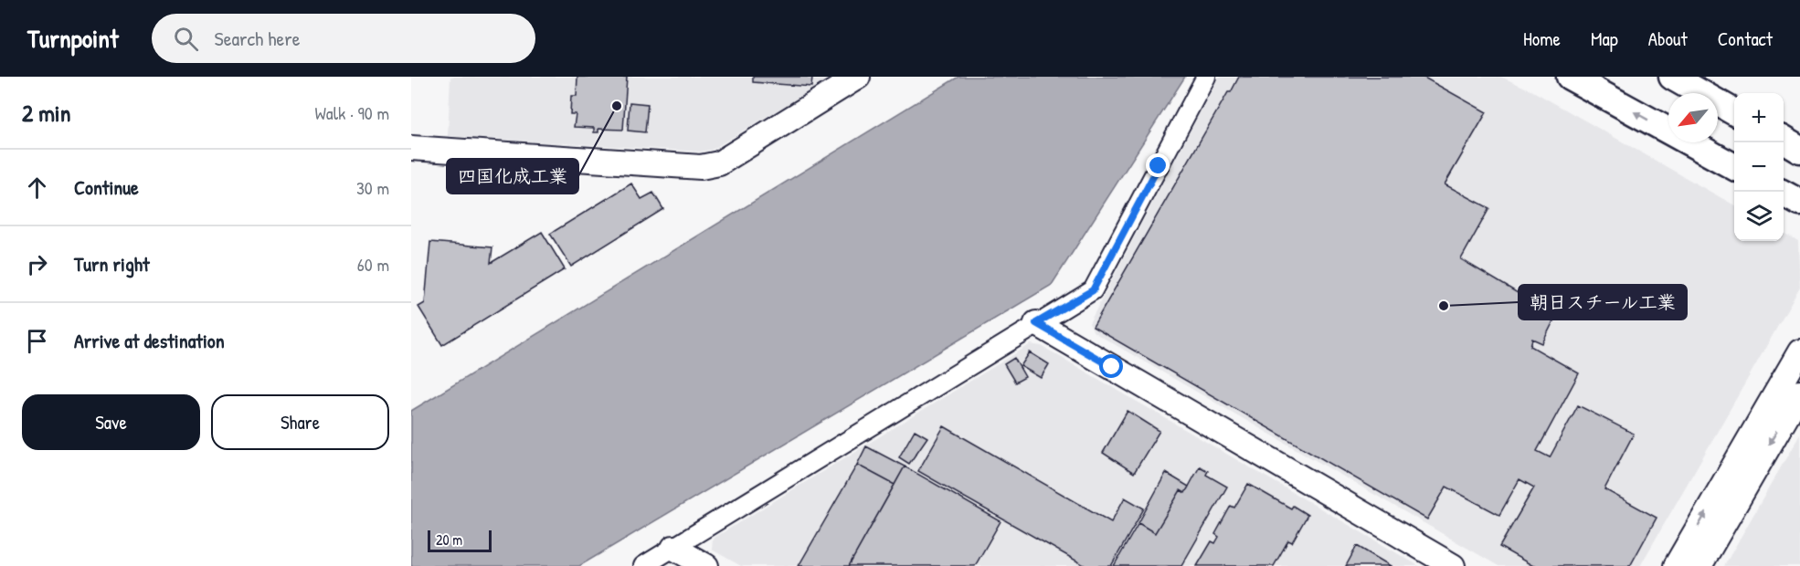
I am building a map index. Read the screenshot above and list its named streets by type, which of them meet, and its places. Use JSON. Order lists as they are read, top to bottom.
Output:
{
  "places": ["四国化成工業", "朝日スチール工業"],
  "scale_bar": "20 m",
  "north": "bottom left",
  "page": {
    "header": "Turnpoint",
    "search": "Search here",
    "nav": [
      "Home",
      "Map",
      "About",
      "Contact"
    ],
    "heading": ["2 min", "Walk · 90 m"],
    "map_buttons": ["+", "−"],
    "list": [
      ["Continue", "30 m"],
      ["Turn right", "60 m"],
      "Arrive at destination"
    ],
    "buttons": ["Save", "Share"],
    "scale": "20 m"
  }
}
